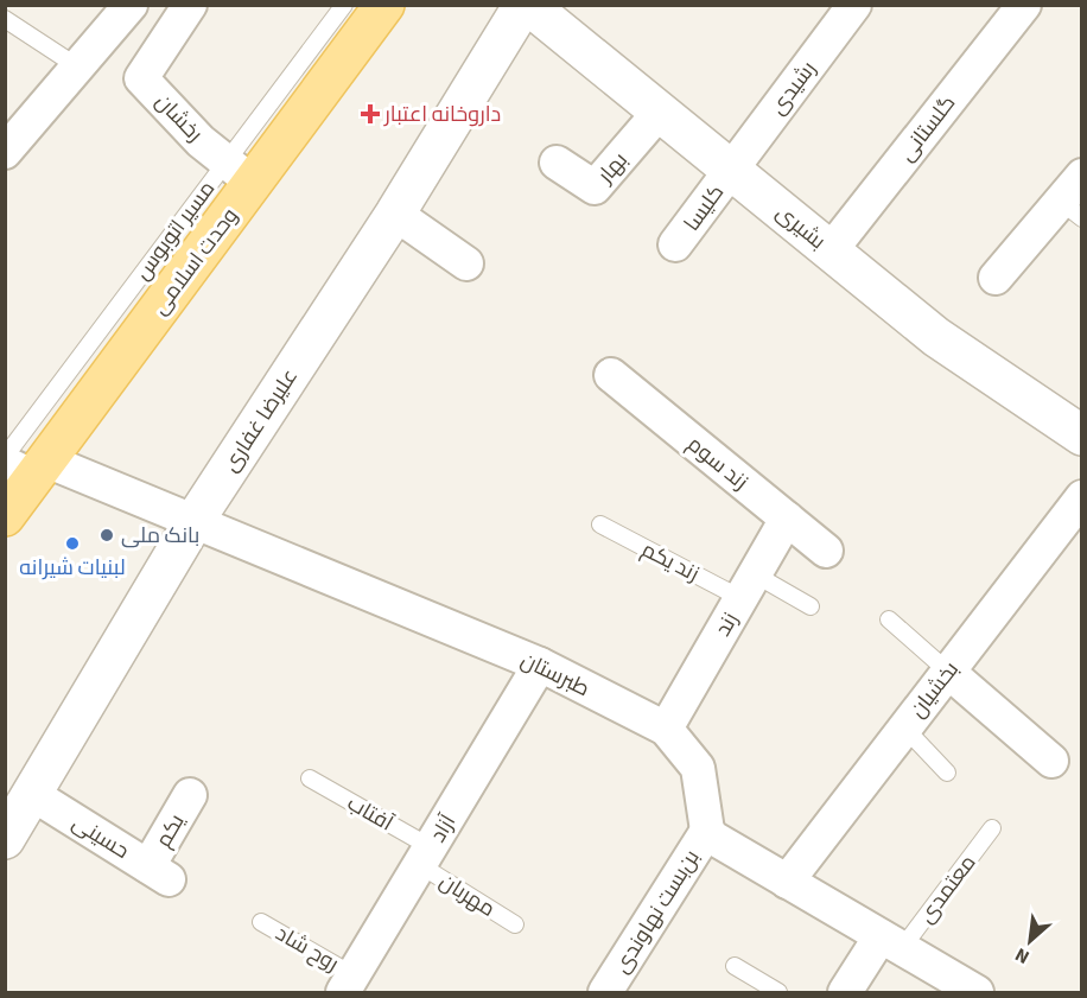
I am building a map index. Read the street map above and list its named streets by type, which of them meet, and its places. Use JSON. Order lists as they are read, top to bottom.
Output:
{
  "streets": {
    "main road": ["وحدت اسلامی"],
    "street": [
      "رشیدی",
      "رخشان",
      "گلستانی",
      "بهار",
      "کلیسا",
      "بشیری",
      "علیرضا غفاری",
      "زند سوم",
      "زند",
      "طبرستان",
      "بخشیان",
      "آزاد",
      "یکم",
      "حسینی",
      "بن‌بست نهاوندی"
    ],
    "lane": [
      "مسیر اتوبوس",
      "زند یکم",
      "آفتاب",
      "معتمدی",
      "مهربان",
      "روح شاد"
    ]
  },
  "crossings": [
    ["رشیدی", "کلیسا"],
    ["رشیدی", "بشیری"],
    ["رخشان", "مسیر اتوبوس"],
    ["رخشان", "وحدت اسلامی"],
    ["گلستانی", "بشیری"],
    ["بهار", "بشیری"],
    ["کلیسا", "بشیری"],
    ["بشیری", "علیرضا غفاری"],
    ["مسیر اتوبوس", "وحدت اسلامی"],
    ["وحدت اسلامی", "طبرستان"],
    ["علیرضا غفاری", "طبرستان"],
    ["علیرضا غفاری", "حسینی"],
    ["زند سوم", "زند"],
    ["زند یکم", "زند"],
    ["زند", "طبرستان"],
    ["طبرستان", "آزاد"],
    ["طبرستان", "بن‌بست نهاوندی"],
    ["آفتاب", "آزاد"],
    ["آفتاب", "مهربان"],
    ["آزاد", "مهربان"],
    ["آزاد", "روح شاد"],
    ["یکم", "حسینی"]
  ],
  "places": {
    "health": ["داروخانه اعتبار"],
    "other": ["بانک ملی", "لبنیات شیرانه"]
  },
  "north": "bottom left"
}
